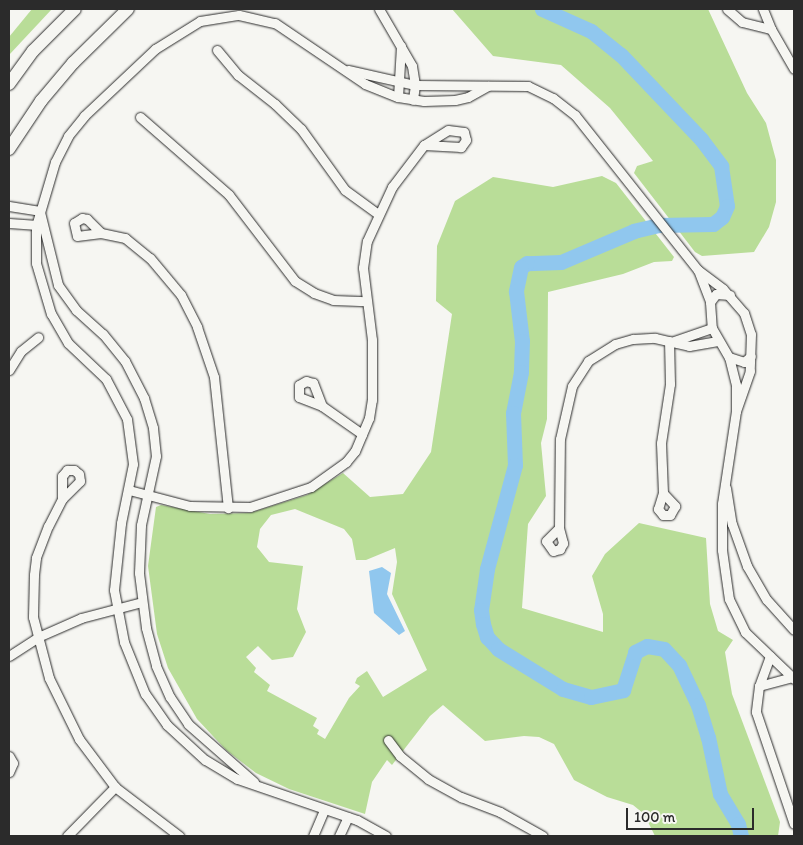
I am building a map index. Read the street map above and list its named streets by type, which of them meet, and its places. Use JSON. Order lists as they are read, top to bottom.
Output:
{
  "scale_bar": "100 m"
}
